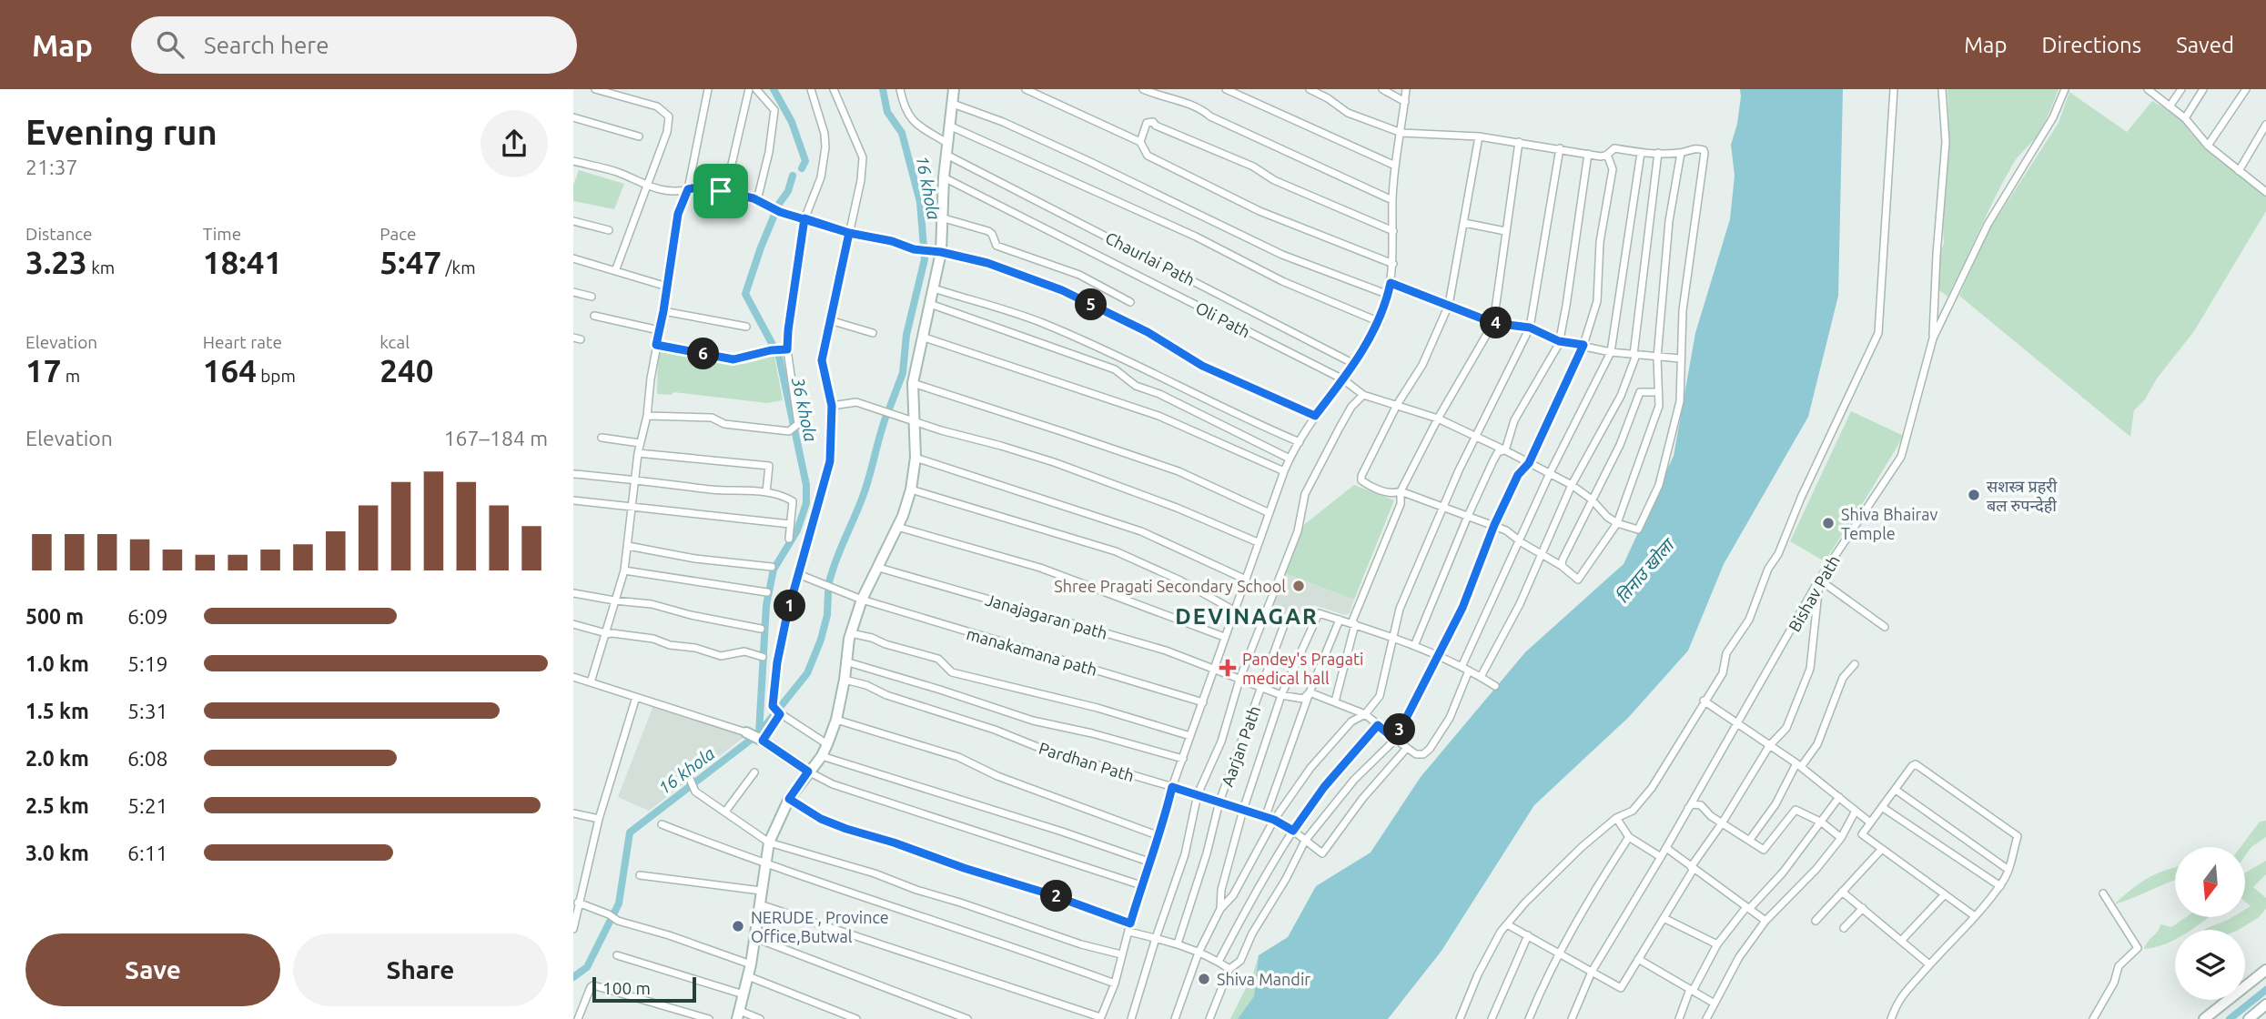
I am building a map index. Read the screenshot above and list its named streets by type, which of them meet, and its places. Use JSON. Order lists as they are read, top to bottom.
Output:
{
  "streets": {
    "street": [
      "Chaurlai Path",
      "Oli Path",
      "Bishav Path",
      "Janajagaran path",
      "manakamana path",
      "Aarjan Path",
      "Pardhan Path"
    ]
  },
  "crossings": [
    ["Janajagaran path", "Aarjan Path"],
    ["Aarjan Path", "Pardhan Path"]
  ],
  "districts": ["DEVINAGAR"],
  "water": ["16 khola", "36 khola", "तिनाउ खोला"],
  "places": {
    "other": [
      "सशस्त्र प्रहरी बल रुपन्देही",
      "Shiva Bhairav Temple",
      "Shree Pragati Secondary School",
      "NERUDE , Province Office,Butwal",
      "Shiva Mandir"
    ],
    "health": ["Pandey's Pragati medical hall"]
  },
  "scale_bar": "100 m",
  "north": "bottom",
  "page": {
    "header": "Map",
    "search": "Search here",
    "nav": ["Map", "Directions", "Saved"],
    "heading": ["Evening run", "21:37"],
    "stats": [
      ["Distance", "3.23 km"],
      ["Time", "18:41"],
      ["Pace", "5:47 /km"],
      ["Elevation", "17 m"],
      ["Heart rate", "164 bpm"],
      ["kcal", "240"]
    ],
    "pins": [
      "5",
      "4",
      "6",
      "1",
      "3",
      "2"
    ],
    "chart": ["Elevation", "167–184 m"],
    "list": [
      {
        "name": "500 m",
        "note": "6:09"
      },
      {
        "name": "1.0 km",
        "note": "5:19"
      },
      {
        "name": "1.5 km",
        "note": "5:31"
      },
      {
        "name": "2.0 km",
        "note": "6:08"
      },
      {
        "name": "2.5 km",
        "note": "5:21"
      },
      {
        "name": "3.0 km",
        "note": "6:11"
      }
    ],
    "buttons": ["Save", "Share"],
    "scale": "100 m"
  }
}
